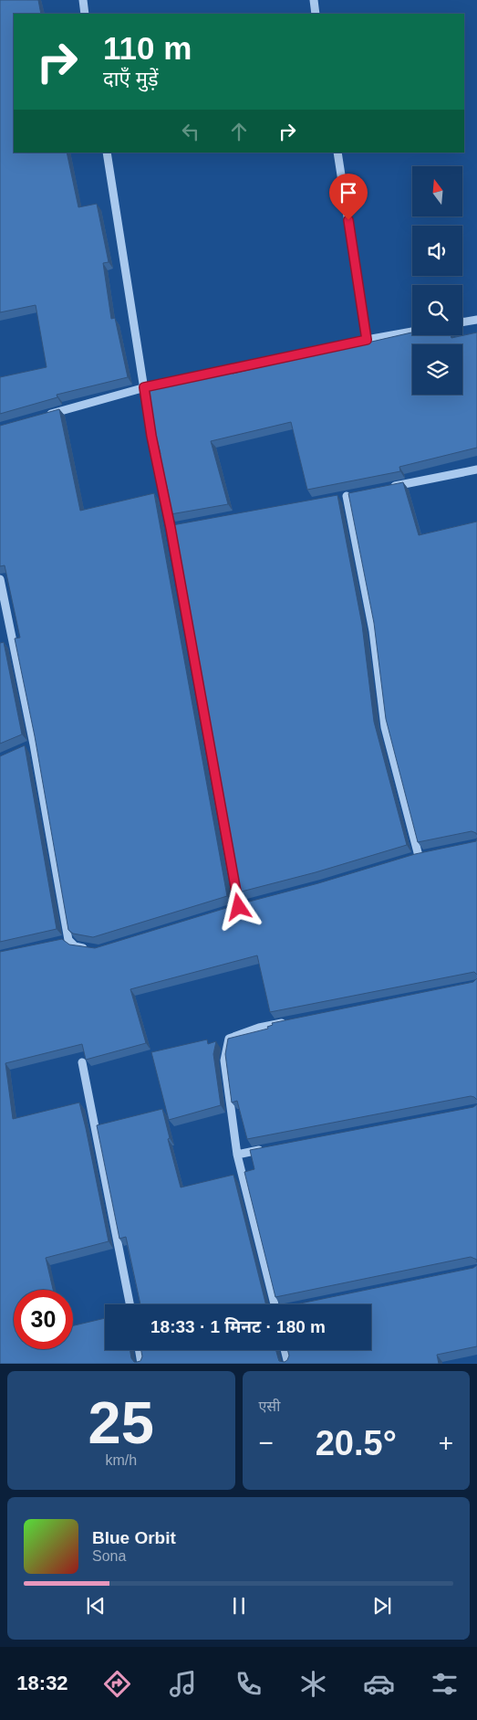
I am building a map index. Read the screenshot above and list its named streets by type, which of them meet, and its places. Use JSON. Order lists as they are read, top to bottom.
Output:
{
  "north": "top",
  "page": {
    "turn": ["110 m", "दाएँ मुड़ें"],
    "limit": "30",
    "trip": "18:33 · 1 मिनट · 180 m",
    "tile": [
      ["25", "km/h"],
      "एसी"
    ],
    "heat": ["−", "20.5°", "+"],
    "song": ["Blue Orbit", "Sona"],
    "tabs": "18:32"
  }
}
